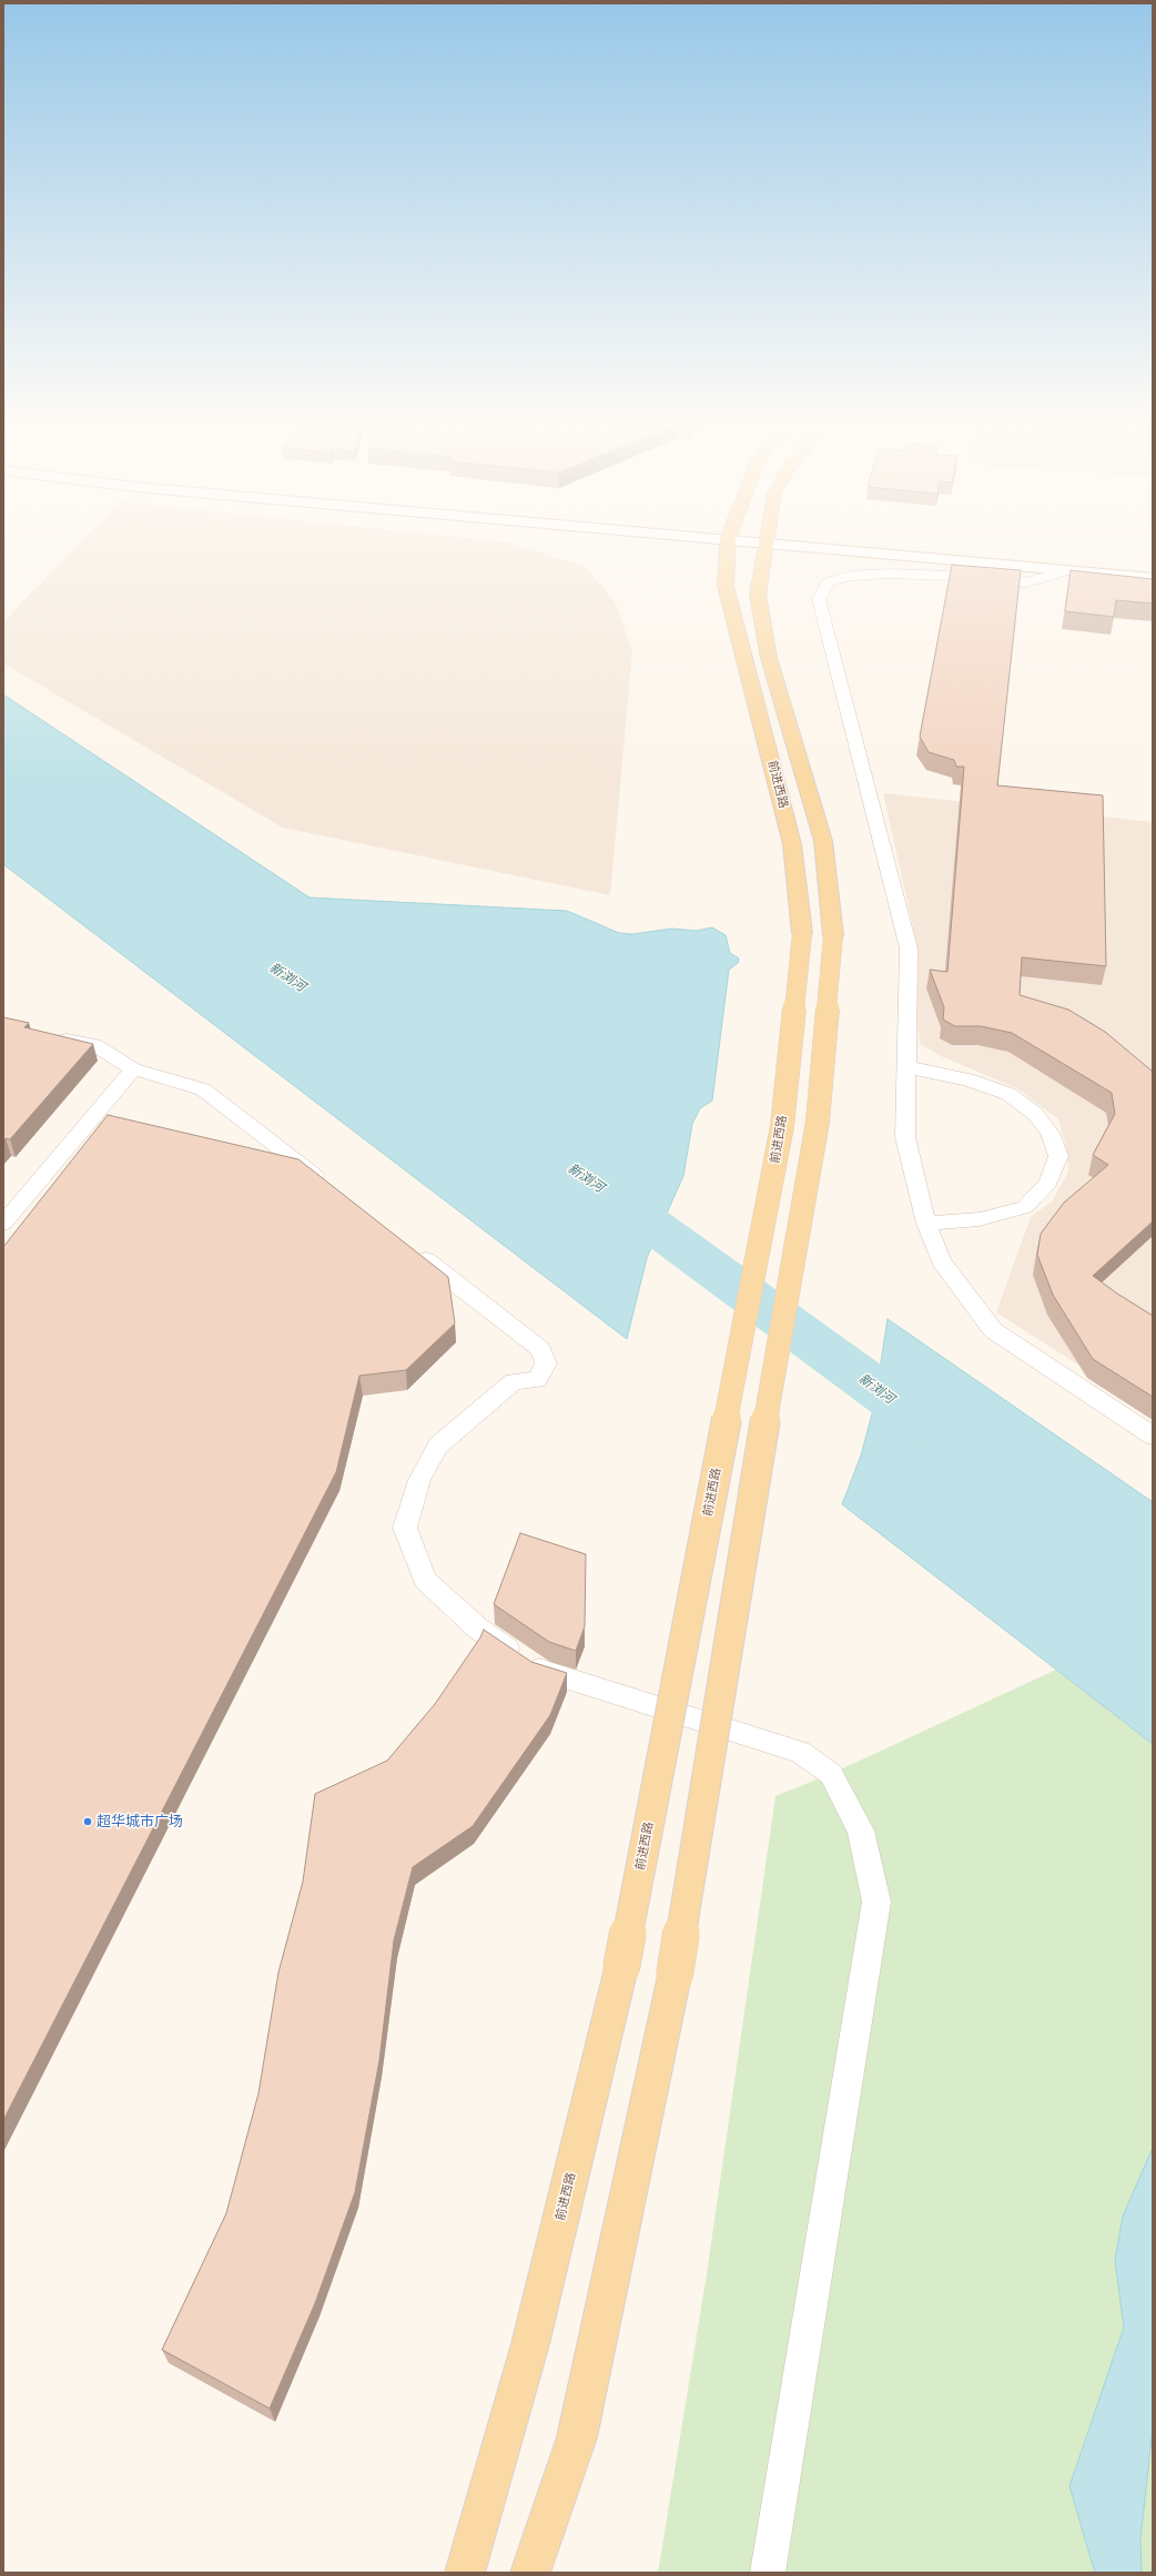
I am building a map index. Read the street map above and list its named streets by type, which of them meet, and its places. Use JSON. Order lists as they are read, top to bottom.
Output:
{
  "streets": {
    "main road": ["前进西路"]
  },
  "water": ["新浏河"],
  "places": ["超华城市广场"]
}
